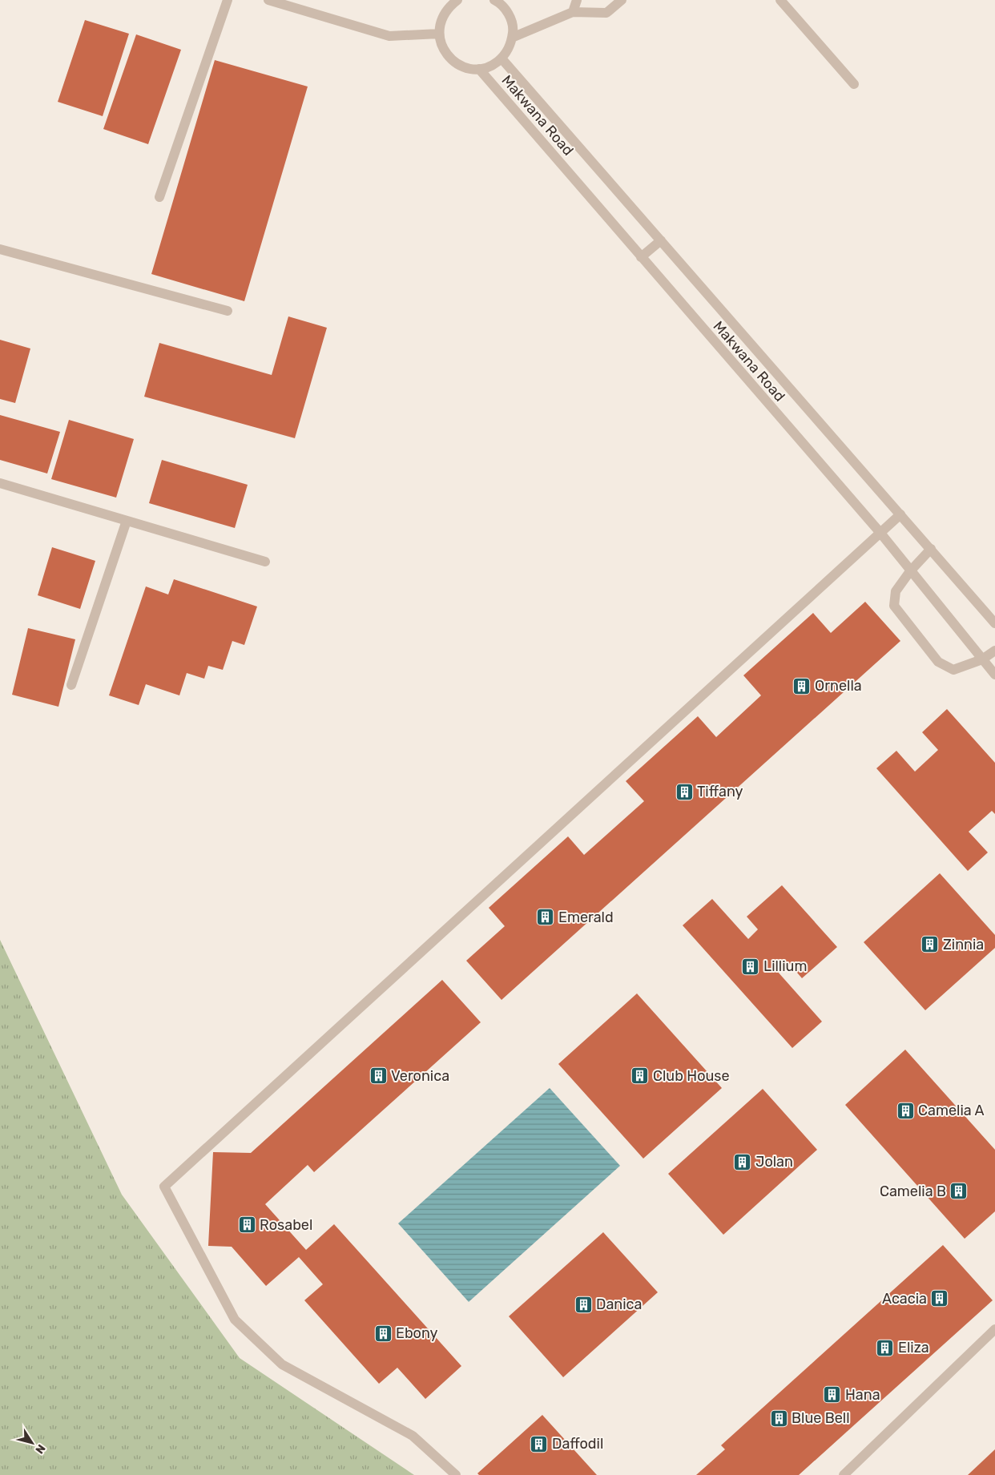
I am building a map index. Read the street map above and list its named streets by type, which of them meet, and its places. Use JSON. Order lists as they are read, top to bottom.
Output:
{
  "streets": {
    "street": ["Makwana Road"]
  },
  "places": {
    "building": [
      "Ornella",
      "Tiffany",
      "Emerald",
      "Zinnia",
      "Lillium",
      "Veronica",
      "Club House",
      "Camelia A",
      "Jolan",
      "Camelia B",
      "Rosabel",
      "Acacia",
      "Danica",
      "Ebony",
      "Eliza",
      "Hana",
      "Blue Bell",
      "Daffodil"
    ]
  },
  "north": "bottom right"
}
